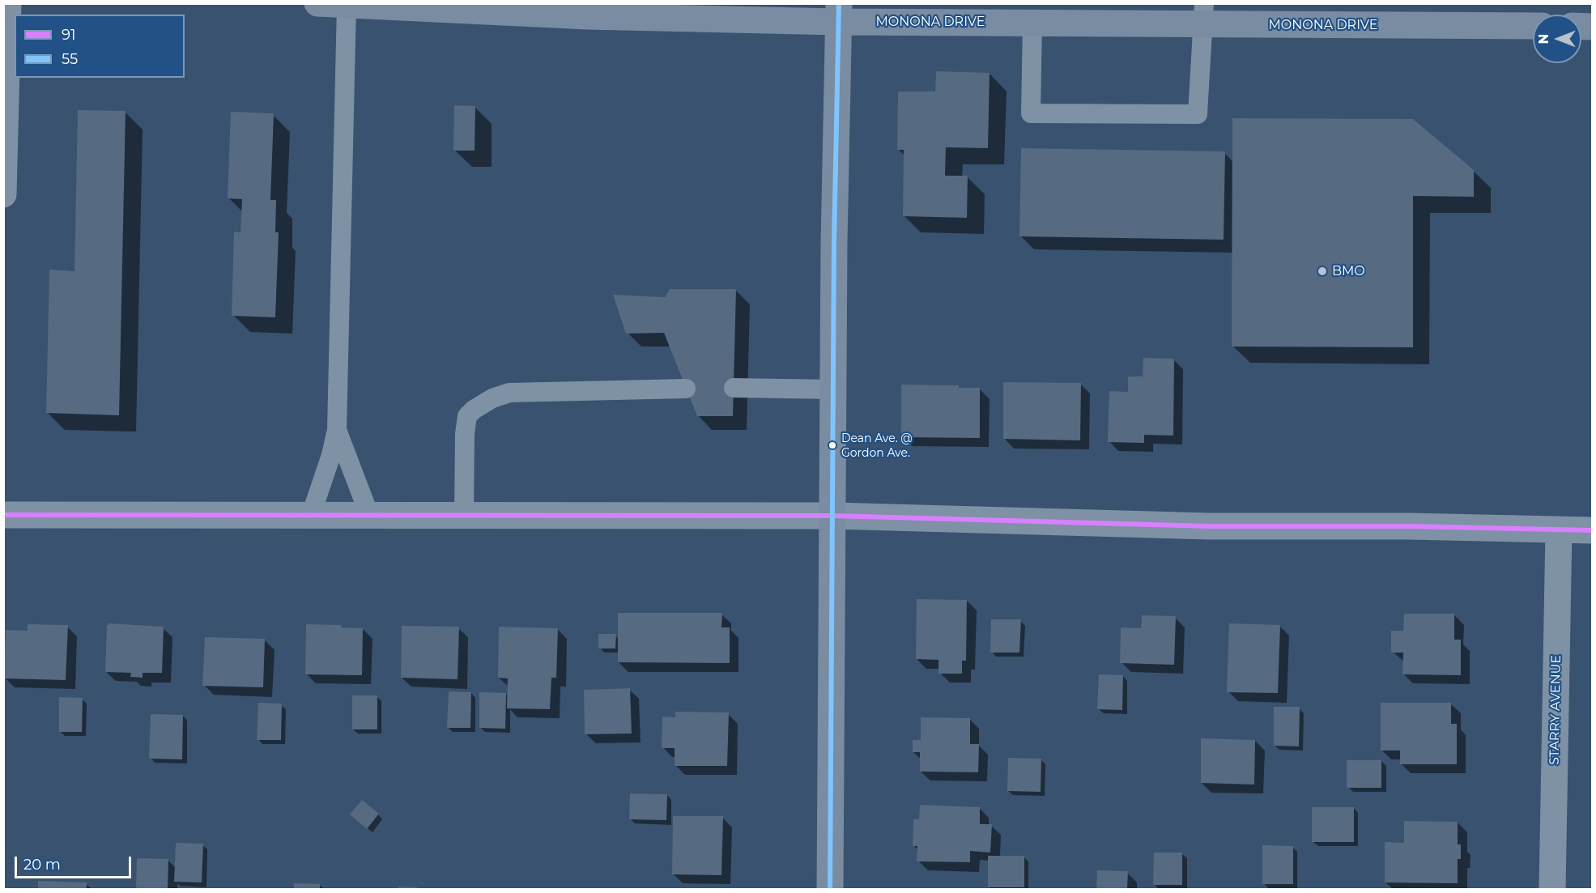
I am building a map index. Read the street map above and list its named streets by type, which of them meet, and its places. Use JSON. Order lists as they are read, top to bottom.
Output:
{
  "streets": {
    "street": ["MONONA DRIVE", "STARRY AVENUE"]
  },
  "places": ["BMO", "Dean Ave. @ Gordon Ave."],
  "lines": ["transit line 55", "transit line 91"],
  "legend": ["91", "55"],
  "scale_bar": "20 m",
  "north": "left"
}
